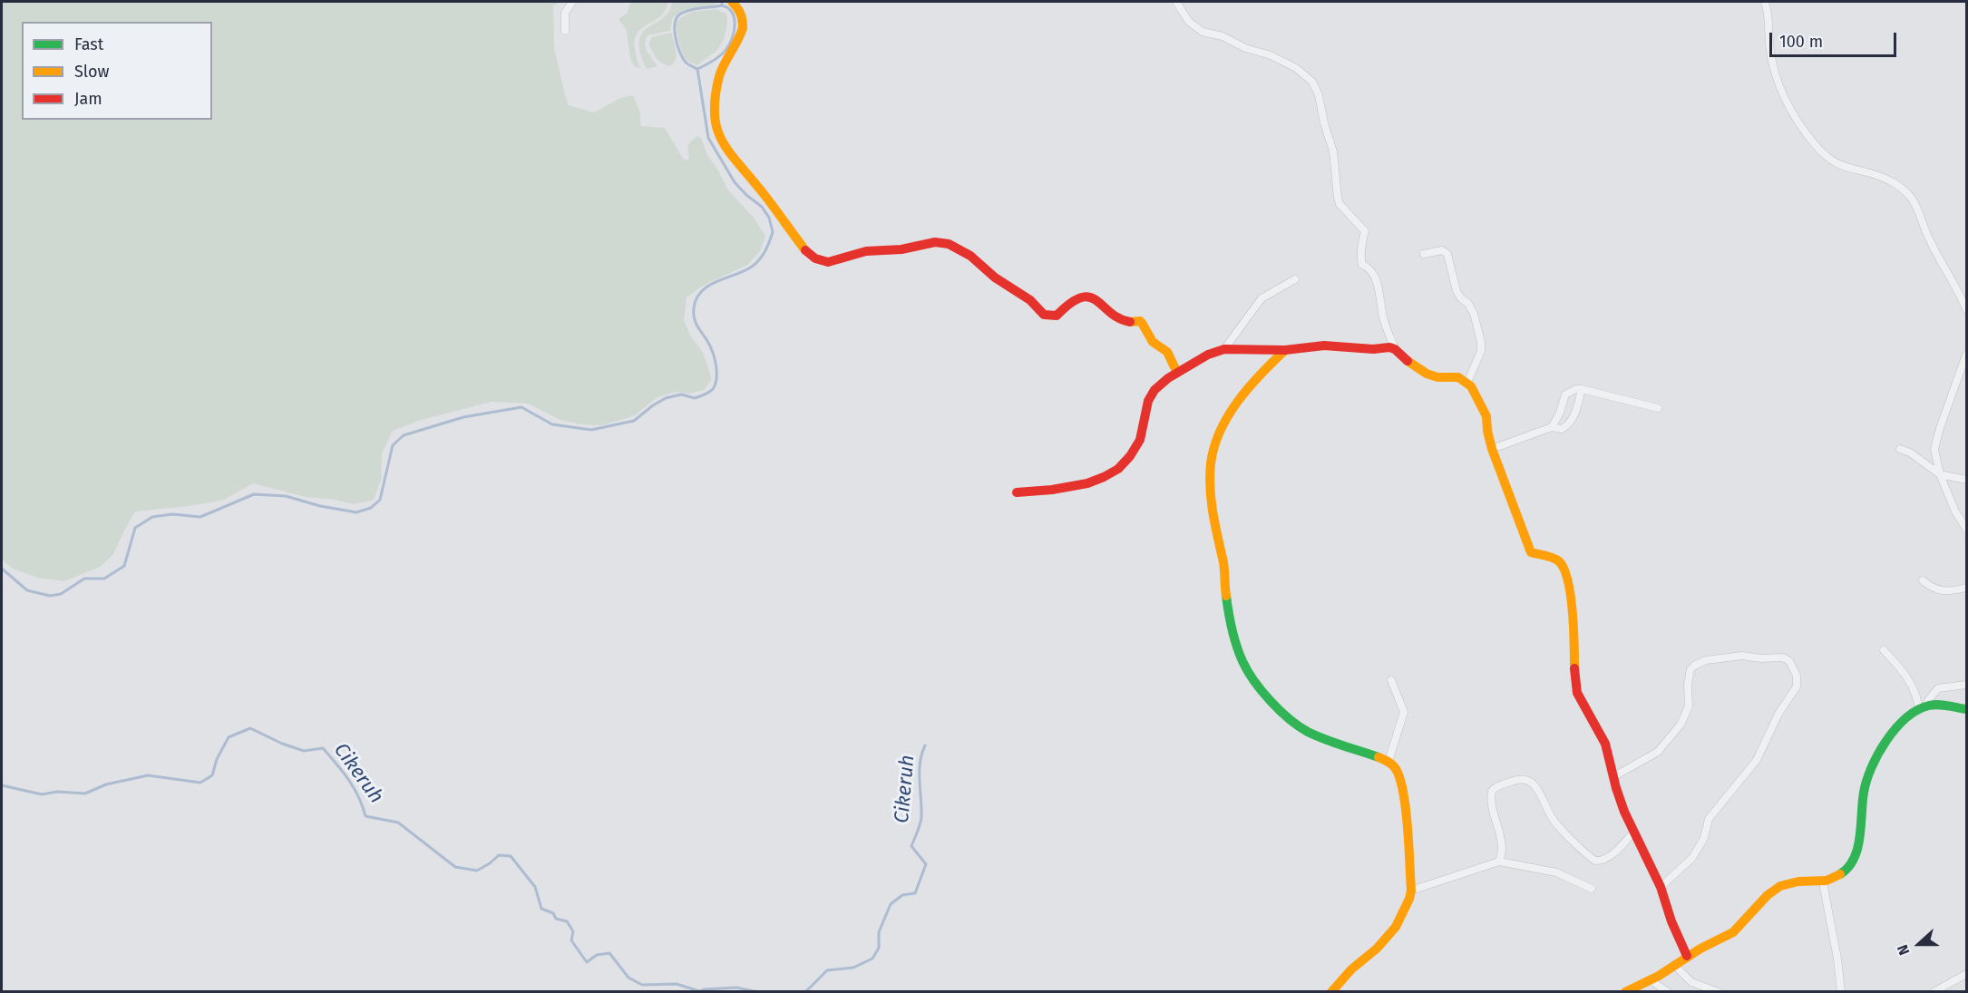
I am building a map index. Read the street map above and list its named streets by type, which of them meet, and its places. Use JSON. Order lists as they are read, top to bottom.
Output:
{
  "water": ["Cikeruh"],
  "legend": ["Fast", "Slow", "Jam"],
  "scale_bar": "100 m",
  "north": "left"
}
